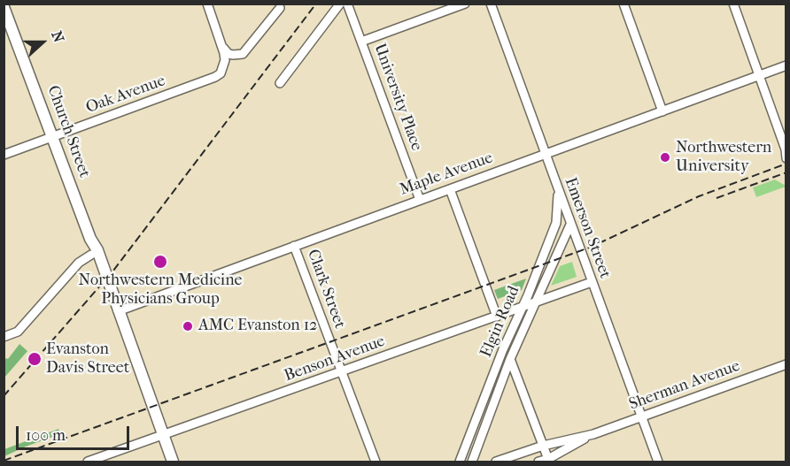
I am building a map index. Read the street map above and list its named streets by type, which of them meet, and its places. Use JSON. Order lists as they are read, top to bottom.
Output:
{
  "streets": {
    "main road": ["Church Street"],
    "street": [
      "Oak Avenue",
      "University Place",
      "Maple Avenue",
      "Emerson Street",
      "Clark Street",
      "Elgin Road",
      "Benson Avenue",
      "Sherman Avenue"
    ]
  },
  "crossings": [
    ["Oak Avenue", "Church Street"],
    ["University Place", "Maple Avenue"],
    ["Church Street", "Maple Avenue"],
    ["Church Street", "Benson Avenue"],
    ["Maple Avenue", "Emerson Street"],
    ["Maple Avenue", "Clark Street"],
    ["Emerson Street", "Elgin Road"],
    ["Emerson Street", "Benson Avenue"],
    ["Emerson Street", "Sherman Avenue"],
    ["Clark Street", "Benson Avenue"],
    ["Elgin Road", "Benson Avenue"]
  ],
  "places": [
    "Northwestern University",
    "Northwestern Medicine Physicians Group",
    "AMC Evanston 12",
    "Evanston Davis Street"
  ],
  "scale_bar": "100 m",
  "north": "right"
}
